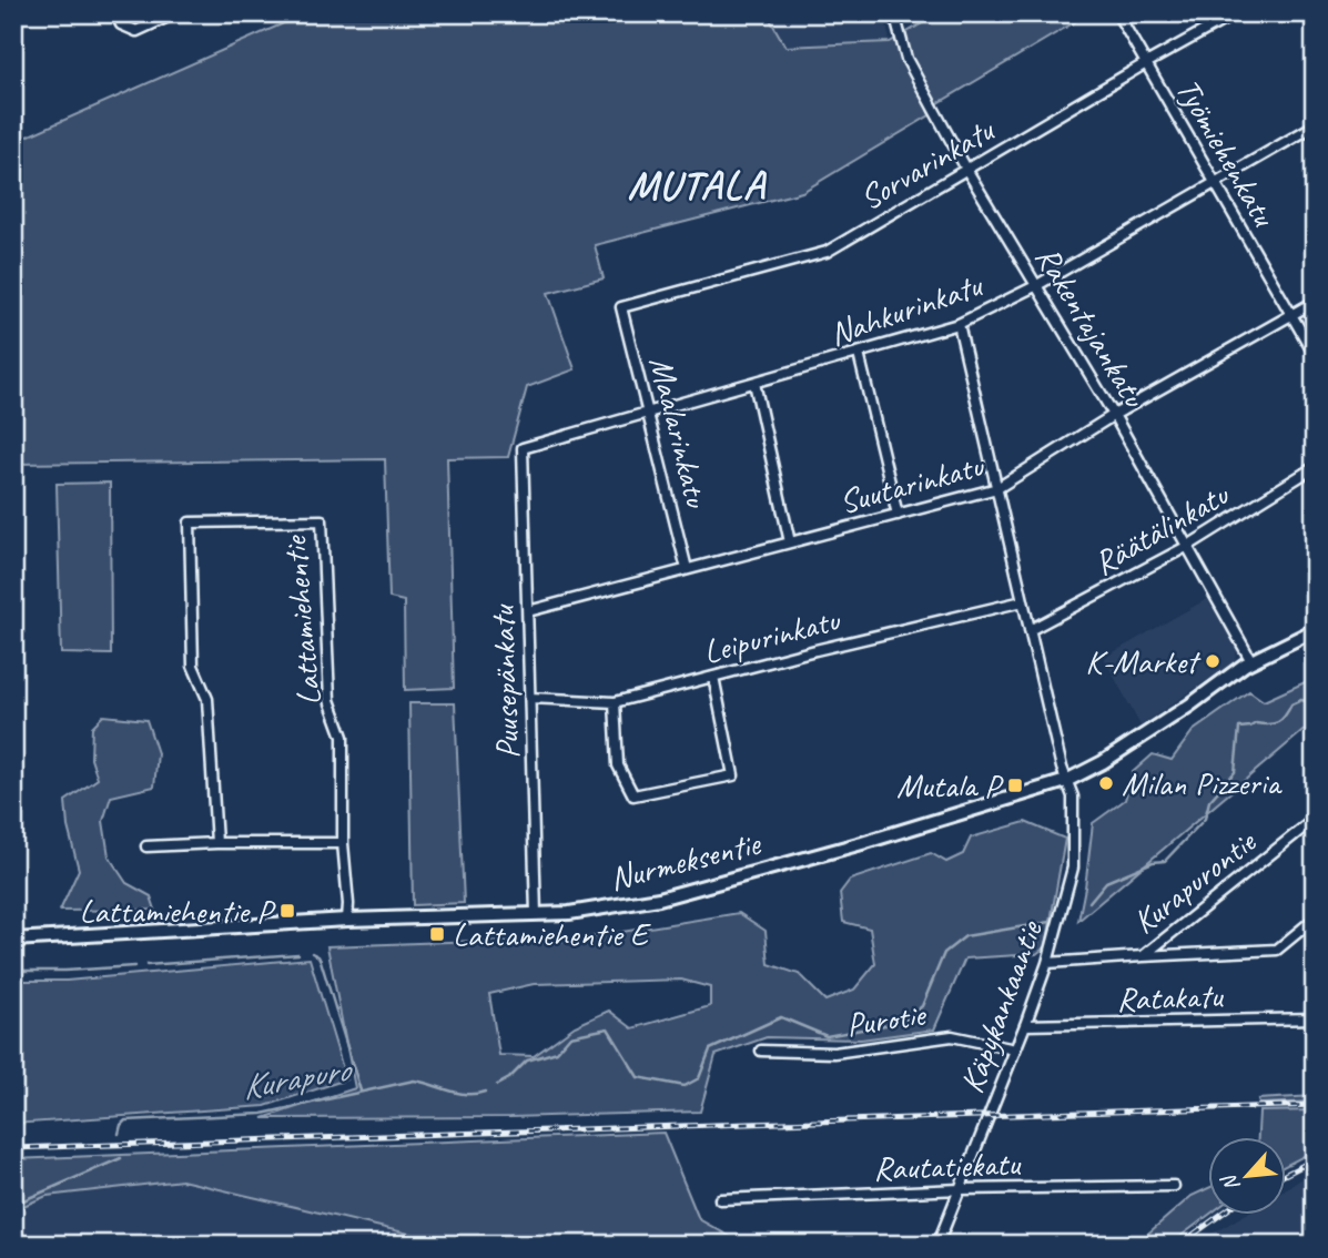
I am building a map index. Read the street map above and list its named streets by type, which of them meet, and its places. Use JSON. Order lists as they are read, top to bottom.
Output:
{
  "streets": {
    "street": [
      "Työmiehenkatu",
      "Sorvarinkatu",
      "Nahkurinkatu",
      "Rakentajankatu",
      "Maalarinkatu",
      "Suutarinkatu",
      "Räätälinkatu",
      "Lattamiehentie",
      "Leipurinkatu",
      "Puusepänkatu",
      "Nurmeksentie",
      "Kurapurontie",
      "Ratakatu",
      "Käpykankaantie",
      "Purotie",
      "Rautatiekatu"
    ]
  },
  "crossings": [
    ["Työmiehenkatu", "Sorvarinkatu"],
    ["Työmiehenkatu", "Nahkurinkatu"],
    ["Työmiehenkatu", "Suutarinkatu"],
    ["Sorvarinkatu", "Rakentajankatu"],
    ["Sorvarinkatu", "Maalarinkatu"],
    ["Nahkurinkatu", "Rakentajankatu"],
    ["Nahkurinkatu", "Maalarinkatu"],
    ["Nahkurinkatu", "Puusepänkatu"],
    ["Nahkurinkatu", "Käpykankaantie"],
    ["Rakentajankatu", "Suutarinkatu"],
    ["Rakentajankatu", "Räätälinkatu"],
    ["Rakentajankatu", "Nurmeksentie"],
    ["Maalarinkatu", "Suutarinkatu"],
    ["Suutarinkatu", "Puusepänkatu"],
    ["Suutarinkatu", "Käpykankaantie"],
    ["Räätälinkatu", "Käpykankaantie"],
    ["Lattamiehentie", "Nurmeksentie"],
    ["Leipurinkatu", "Puusepänkatu"],
    ["Leipurinkatu", "Käpykankaantie"],
    ["Puusepänkatu", "Nurmeksentie"],
    ["Nurmeksentie", "Käpykankaantie"],
    ["Kurapurontie", "Käpykankaantie"],
    ["Ratakatu", "Käpykankaantie"],
    ["Käpykankaantie", "Purotie"],
    ["Käpykankaantie", "Rautatiekatu"]
  ],
  "districts": ["MUTALA"],
  "water": ["Kurapuro"],
  "places": {
    "other": ["K-Market", "Milan Pizzeria"],
    "transit": ["Mutala P", "Lattamiehentie P", "Lattamiehentie E"]
  },
  "north": "bottom left"
}
